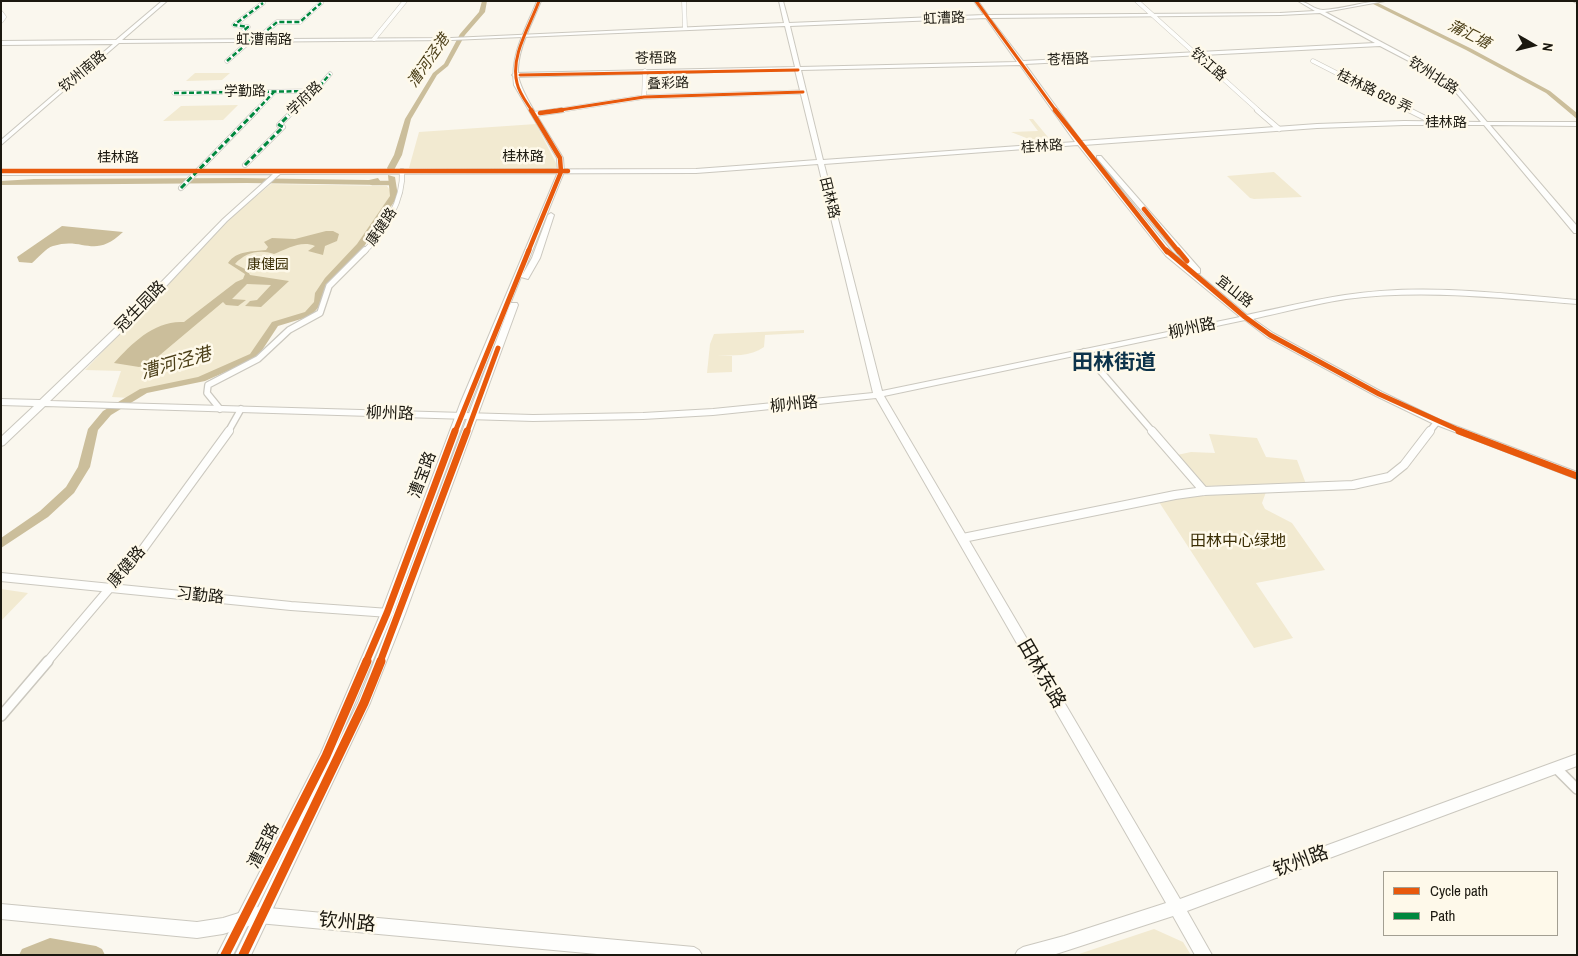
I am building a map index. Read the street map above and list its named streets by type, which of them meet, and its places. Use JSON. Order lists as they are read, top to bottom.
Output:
{
  "streets": {
    "main road": [
      "虹漕路",
      "虹漕南路",
      "苍梧路",
      "钦州南路",
      "钦州北路",
      "桂林路",
      "田林路",
      "宜山路",
      "冠生园路",
      "柳州路",
      "漕宝路",
      "田林东路",
      "钦州路"
    ],
    "street": [
      "钦江路",
      "叠彩路",
      "学勤路",
      "桂林路 626 弄",
      "学府路",
      "康健路",
      "习勤路"
    ]
  },
  "crossings": [
    ["虹漕路", "虹漕南路"],
    ["虹漕路", "钦江路"],
    ["虹漕路", "钦州北路"],
    ["虹漕路", "田林路"],
    ["虹漕路", "宜山路"],
    ["虹漕南路", "钦州南路"],
    ["苍梧路", "钦江路"],
    ["苍梧路", "钦州北路"],
    ["苍梧路", "田林路"],
    ["苍梧路", "宜山路"],
    ["钦江路", "桂林路"],
    ["钦州北路", "桂林路"],
    ["叠彩路", "田林路"],
    ["学勤路", "学府路"],
    ["桂林路 626 弄", "桂林路"],
    ["桂林路", "田林路"],
    ["桂林路", "康健路"],
    ["桂林路", "宜山路"],
    ["桂林路", "冠生园路"],
    ["桂林路", "漕宝路"],
    ["田林路", "柳州路"],
    ["田林路", "田林东路"],
    ["康健路", "柳州路"],
    ["康健路", "习勤路"],
    ["宜山路", "柳州路"],
    ["冠生园路", "柳州路"],
    ["柳州路", "漕宝路"],
    ["柳州路", "田林东路"],
    ["漕宝路", "习勤路"],
    ["漕宝路", "钦州路"],
    ["田林东路", "钦州路"]
  ],
  "districts": ["田林街道"],
  "water": ["蒲汇塘", "漕河泾港"],
  "parks": ["康健园", "田林中心绿地"],
  "legend": ["Cycle path", "Path"],
  "north": "right"
}
